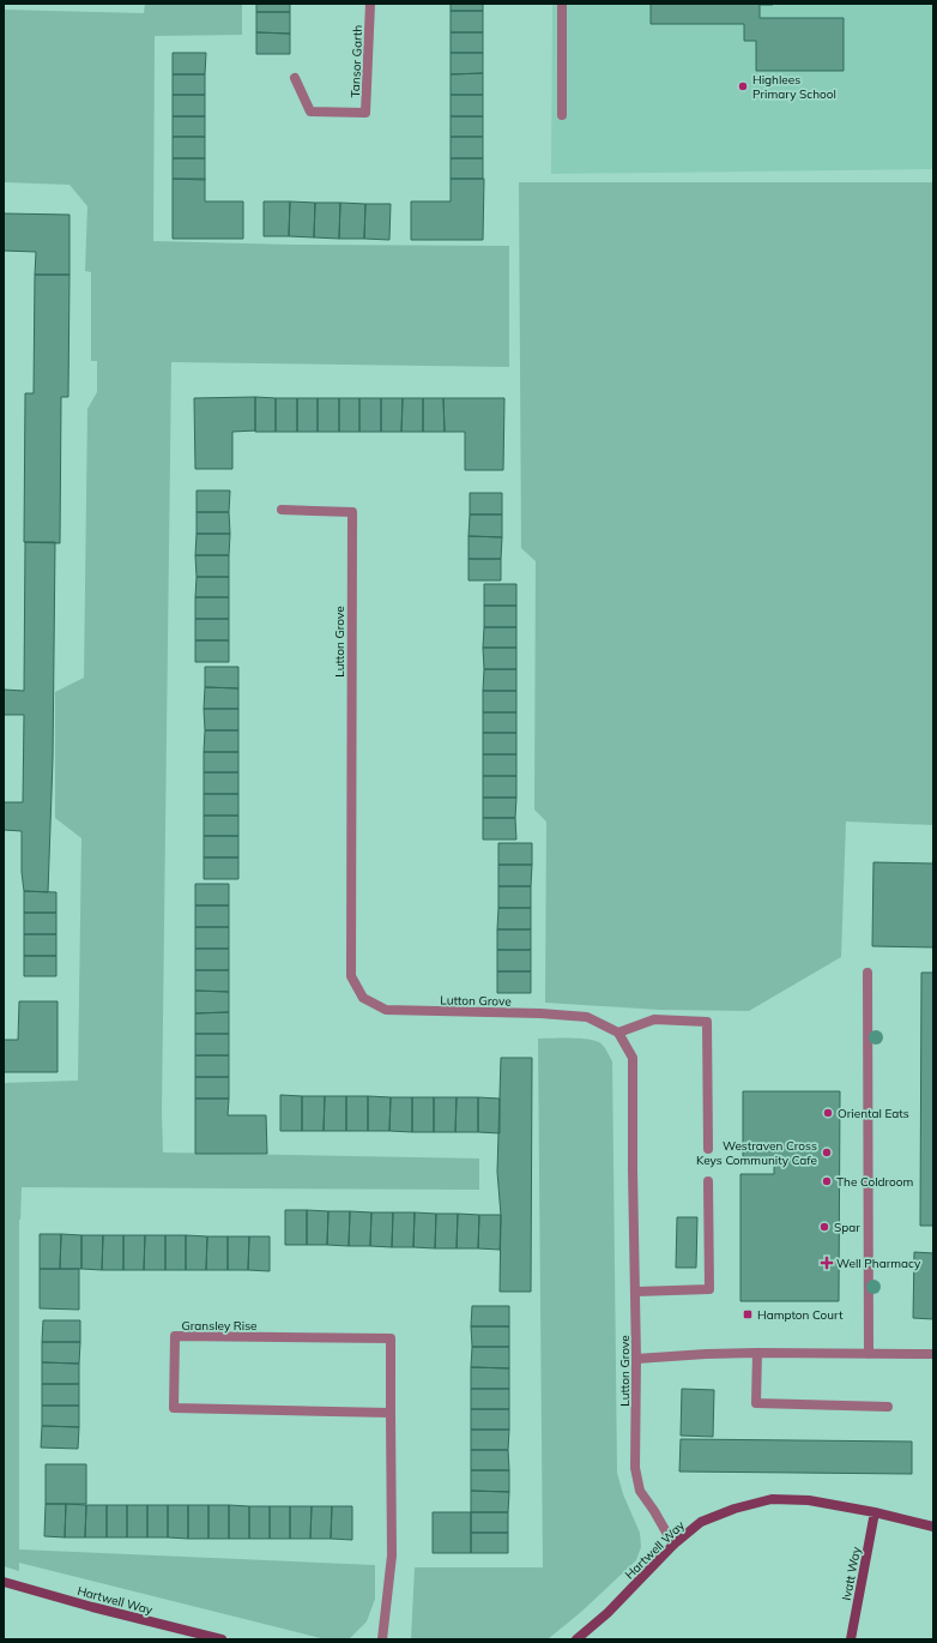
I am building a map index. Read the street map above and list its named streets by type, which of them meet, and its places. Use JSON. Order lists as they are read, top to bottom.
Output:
{
  "streets": {
    "street": [
      "Tansor Garth",
      "Lutton Grove",
      "Gransley Rise",
      "Hartwell Way",
      "Ivatt Way"
    ]
  },
  "crossings": [
    ["Lutton Grove", "Hartwell Way"],
    ["Hartwell Way", "Ivatt Way"]
  ],
  "places": {
    "other": [
      "Highlees Primary School",
      "Oriental Eats",
      "Westraven Cross Keys Community Cafe",
      "The Coldroom",
      "Spar"
    ],
    "health": ["Well Pharmacy"],
    "transit": ["Hampton Court"]
  }
}
